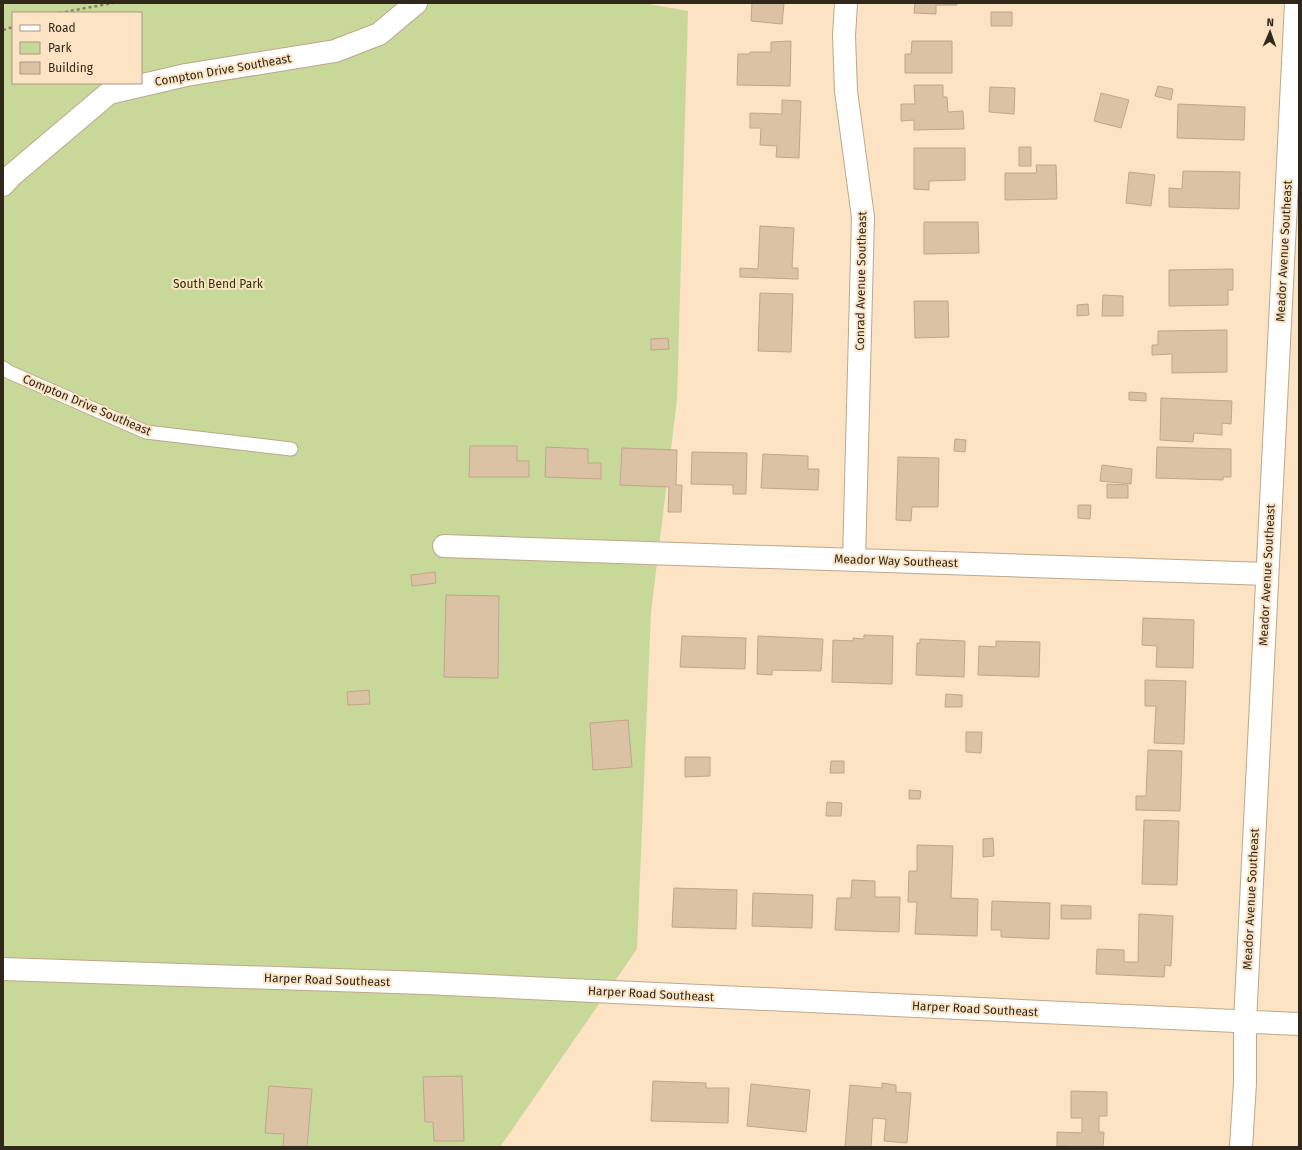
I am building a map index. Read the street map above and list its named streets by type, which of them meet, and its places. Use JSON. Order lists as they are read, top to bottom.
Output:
{
  "streets": {
    "street": [
      "Compton Drive Southeast",
      "Meador Avenue Southeast",
      "Conrad Avenue Southeast",
      "Meador Way Southeast",
      "Harper Road Southeast"
    ]
  },
  "crossings": [
    ["Meador Avenue Southeast", "Meador Way Southeast"],
    ["Meador Avenue Southeast", "Harper Road Southeast"],
    ["Conrad Avenue Southeast", "Meador Way Southeast"]
  ],
  "parks": ["South Bend Park"],
  "legend": ["Road", "Park", "Building"],
  "north": "top"
}
